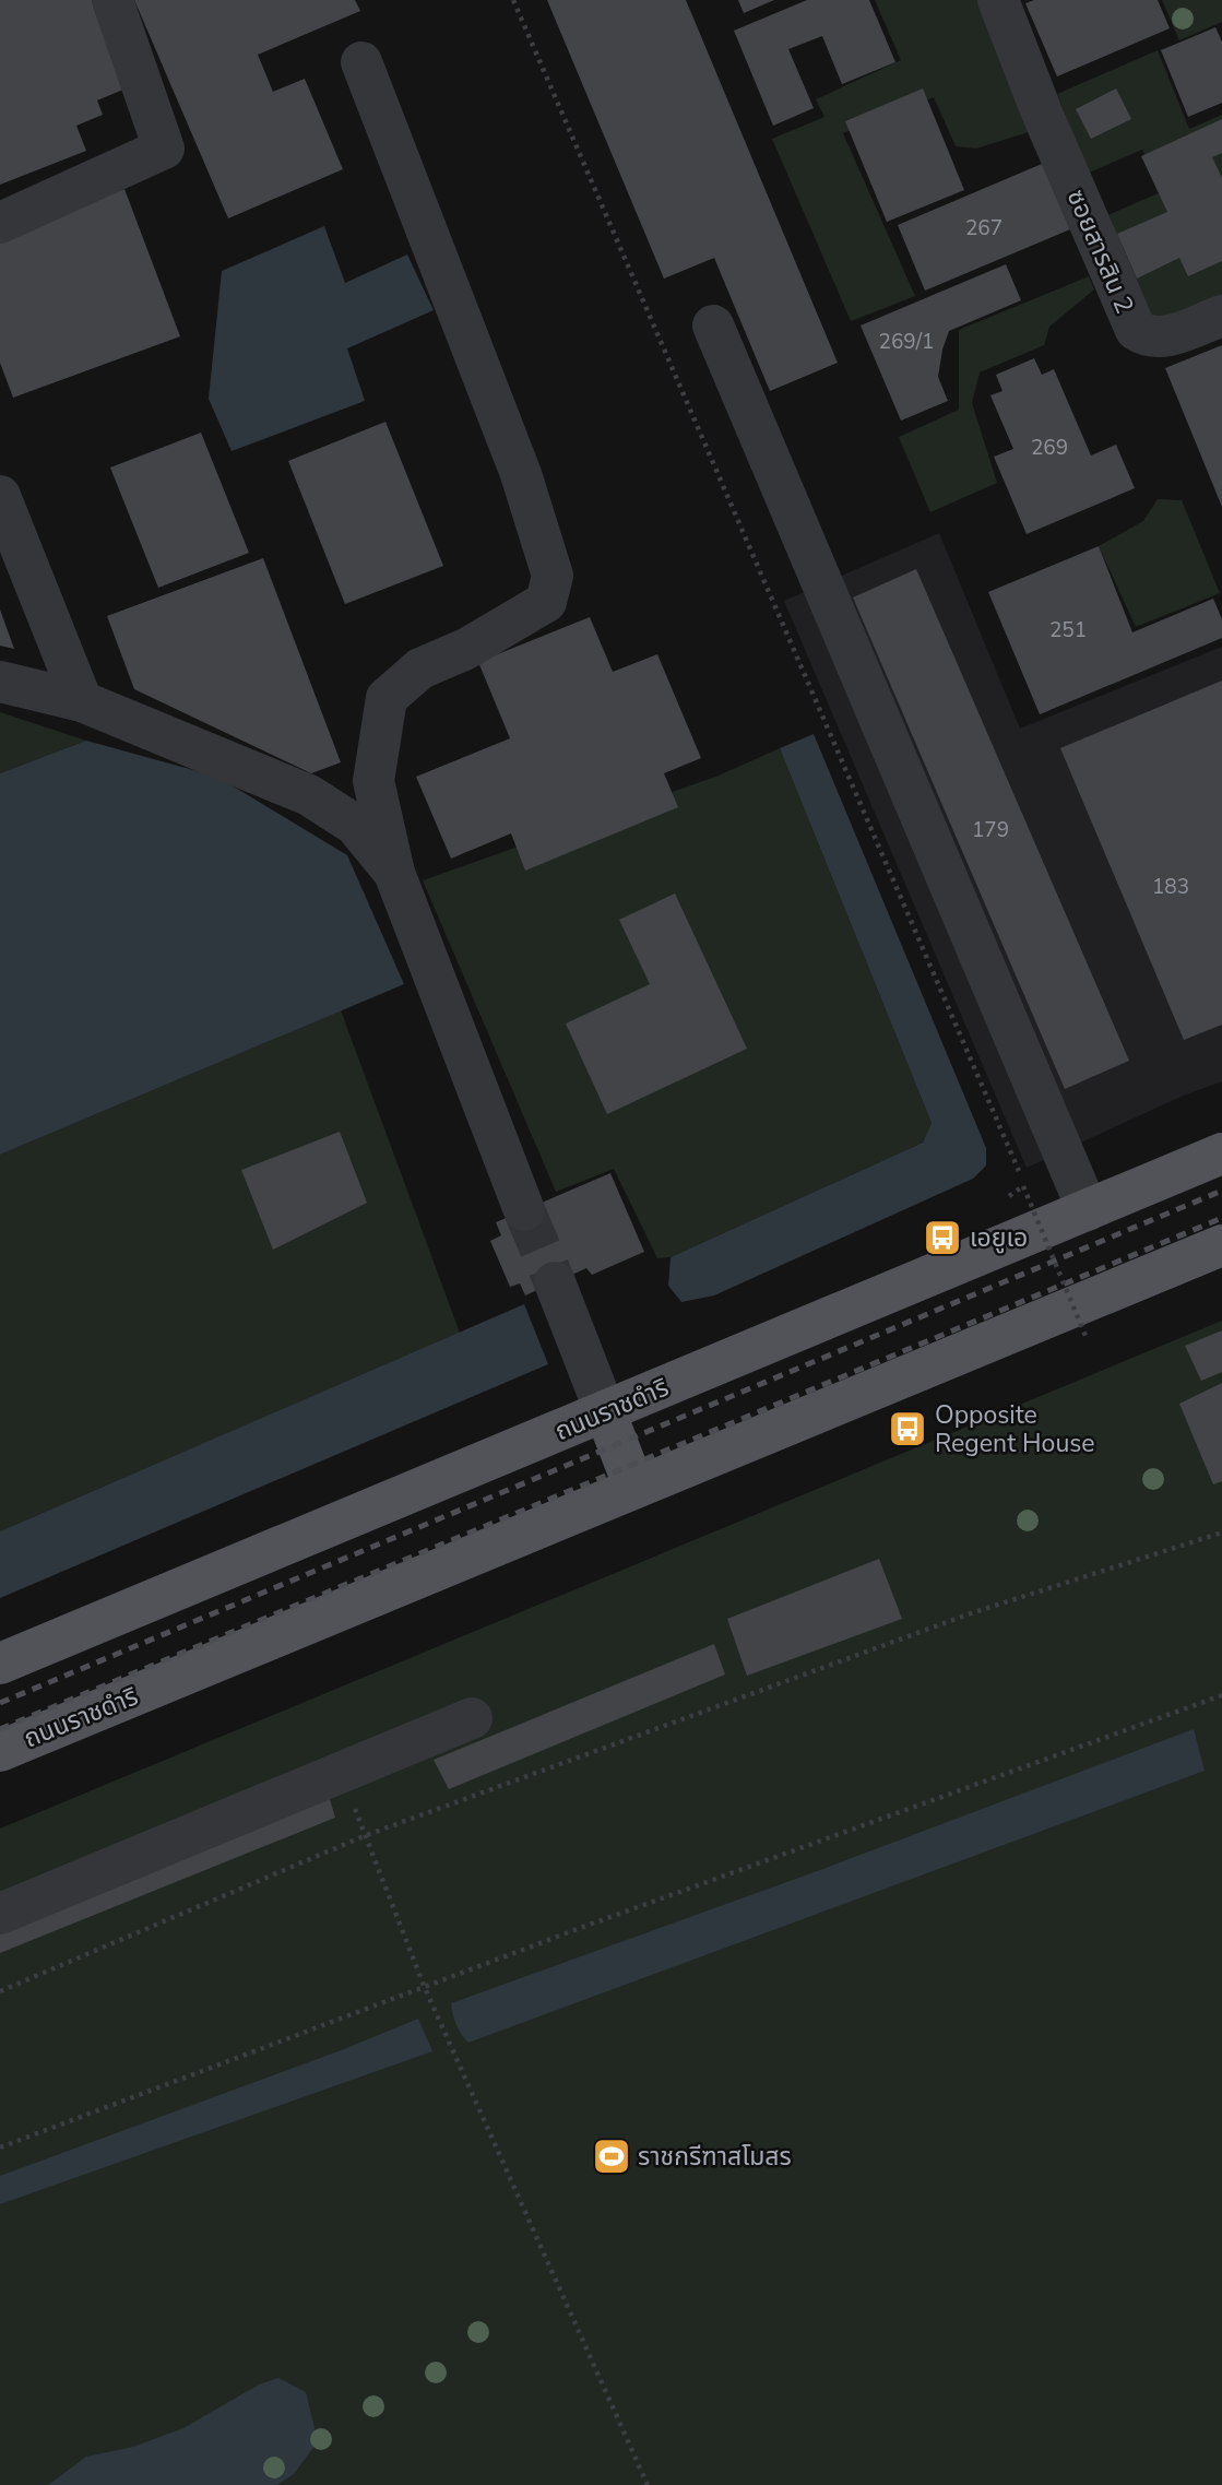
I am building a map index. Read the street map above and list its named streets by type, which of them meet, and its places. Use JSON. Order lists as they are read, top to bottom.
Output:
{
  "streets": {
    "main road": ["ถนนราชดำริ"],
    "street": ["ซอยสารสิน 2"]
  },
  "places": {
    "bus stop": ["เอยูเอ", "Opposite Regent House"],
    "sports": ["ราชกรีฑาสโมสร"]
  },
  "house_numbers": [
    "267",
    "269/1",
    "269",
    "251",
    "179",
    "183"
  ]
}
